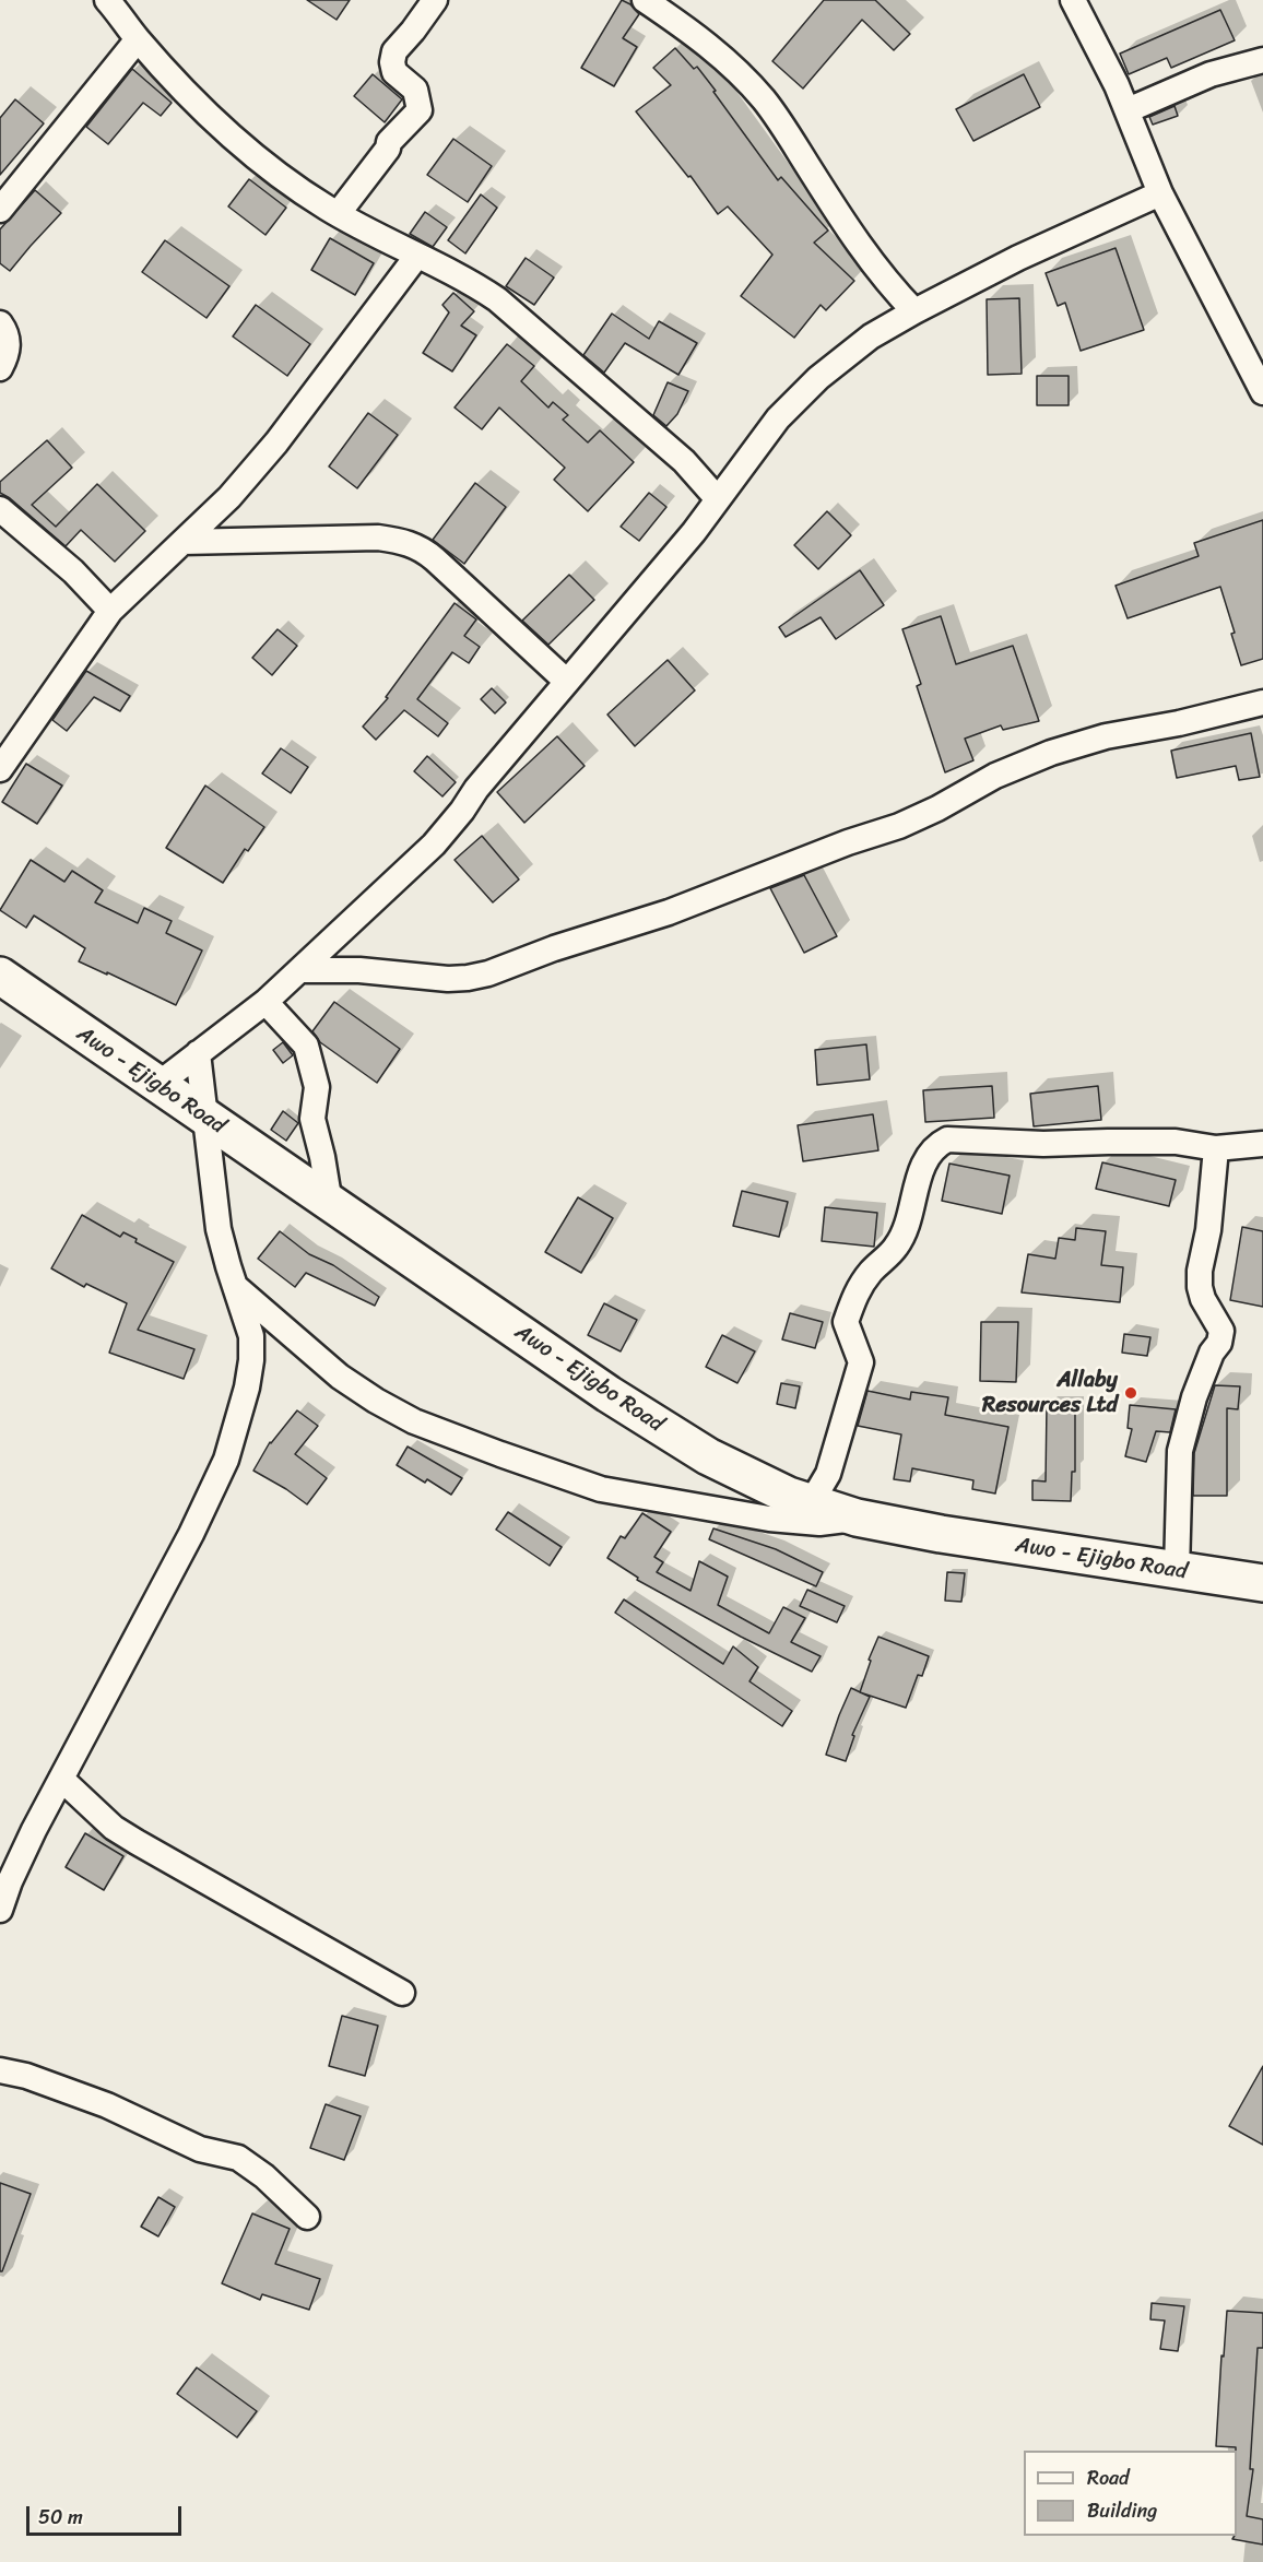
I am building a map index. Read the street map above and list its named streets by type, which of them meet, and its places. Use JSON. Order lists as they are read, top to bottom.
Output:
{
  "streets": {
    "main road": ["Awo - Ejigbo Road"]
  },
  "places": ["Allaby Resources Ltd"],
  "legend": ["Road", "Building"],
  "scale_bar": "50 m"
}
